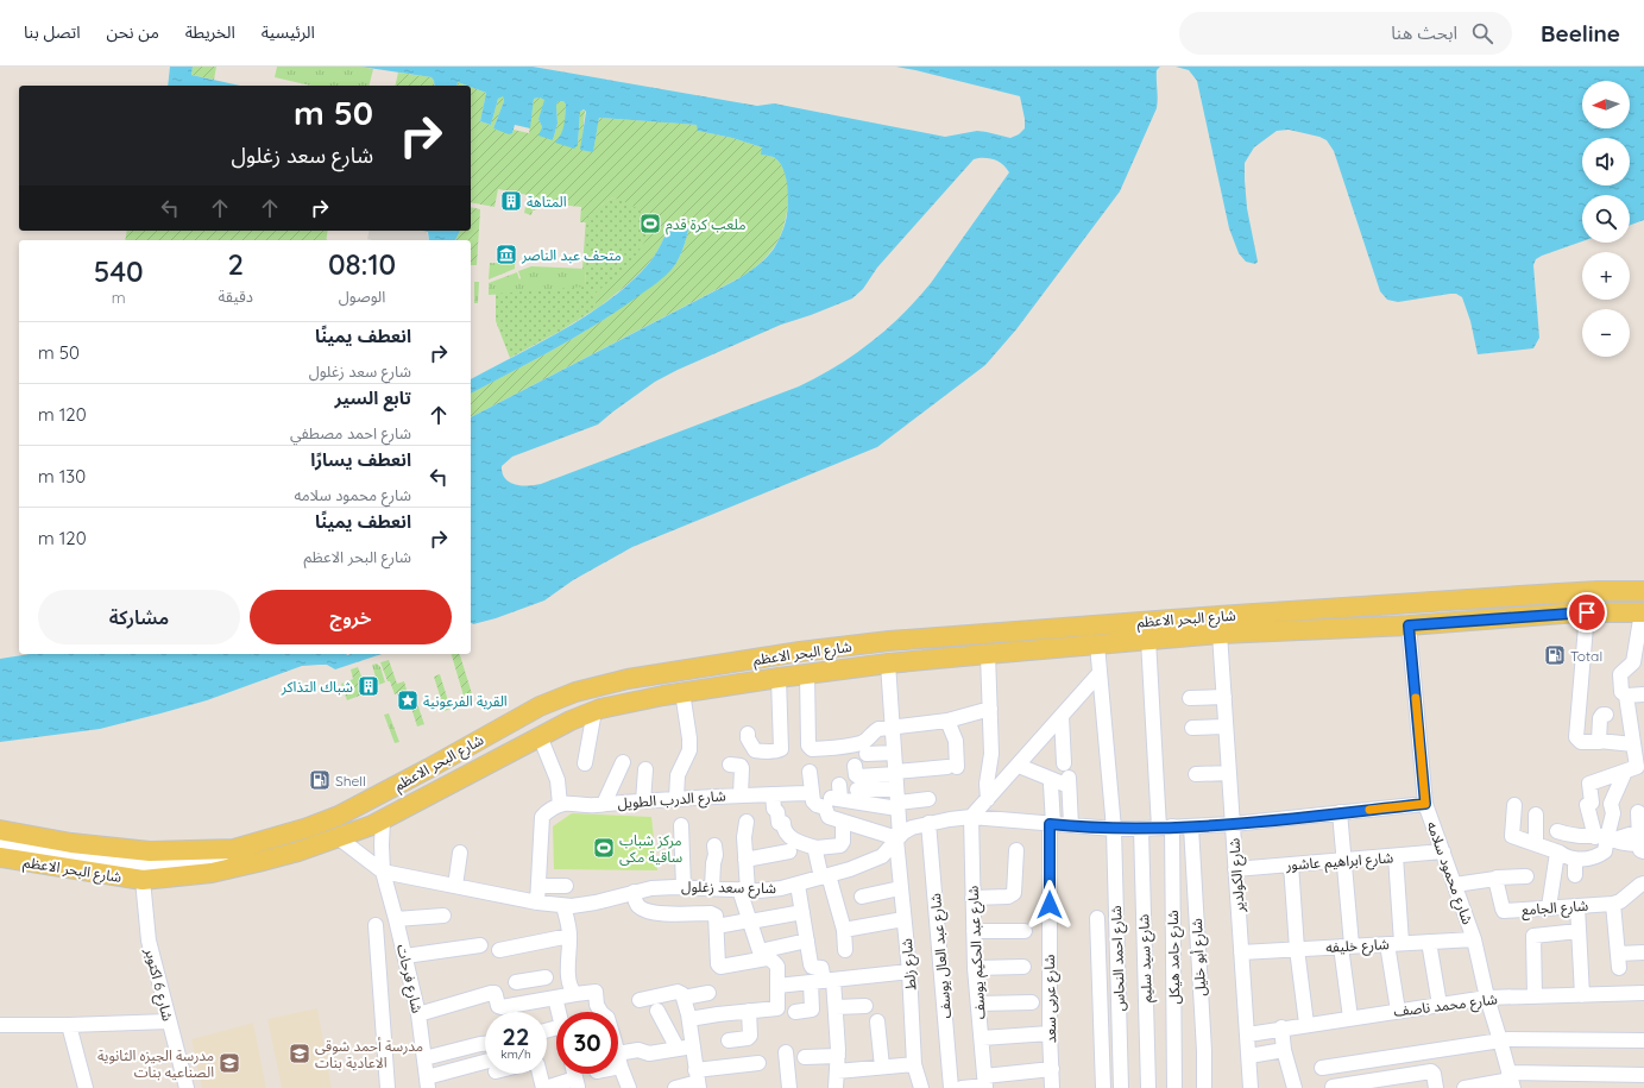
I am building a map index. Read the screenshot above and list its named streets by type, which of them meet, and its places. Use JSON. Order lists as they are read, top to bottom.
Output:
{
  "streets": {
    "main road": ["شارع البحر الاعظم"],
    "street": [
      "شارع الدرب الطويل",
      "شارع ابراهيم عاشور",
      "شارع محمود سلامه",
      "شارع الكولدير",
      "شارع سعد زغلول",
      "شارع الجامع",
      "شارع خليفه",
      "شارع عبد الحكيم يوسف",
      "شارع عبد العال يوسف",
      "شارع حامد هيكل",
      "شارع أبو خليل",
      "شارع احمد النحاس",
      "شارع سيد سليم",
      "شارع زلط",
      "شارع فرحات",
      "شارع 6 اكتوبر",
      "شارع عربى سعد",
      "شارع محمد ناصف"
    ]
  },
  "crossings": [
    ["شارع البحر الاعظم", "شارع محمود سلامه"],
    ["شارع البحر الاعظم", "شارع الكولدير"],
    ["شارع البحر الاعظم", "شارع حامد هيكل"],
    ["شارع البحر الاعظم", "شارع احمد النحاس"],
    ["شارع البحر الاعظم", "شارع زلط"],
    ["شارع البحر الاعظم", "شارع فرحات"],
    ["شارع البحر الاعظم", "شارع 6 اكتوبر"],
    ["شارع ابراهيم عاشور", "شارع محمود سلامه"],
    ["شارع ابراهيم عاشور", "شارع الكولدير"],
    ["شارع محمود سلامه", "شارع سعد زغلول"],
    ["شارع محمود سلامه", "شارع خليفه"],
    ["شارع محمود سلامه", "شارع محمد ناصف"],
    ["شارع الكولدير", "شارع سعد زغلول"],
    ["شارع الكولدير", "شارع خليفه"],
    ["شارع الكولدير", "شارع محمد ناصف"],
    ["شارع سعد زغلول", "شارع عبد الحكيم يوسف"],
    ["شارع سعد زغلول", "شارع عبد العال يوسف"],
    ["شارع سعد زغلول", "شارع حامد هيكل"],
    ["شارع سعد زغلول", "شارع أبو خليل"],
    ["شارع سعد زغلول", "شارع احمد النحاس"],
    ["شارع سعد زغلول", "شارع سيد سليم"],
    ["شارع سعد زغلول", "شارع زلط"],
    ["شارع سعد زغلول", "شارع فرحات"],
    ["شارع سعد زغلول", "شارع عربى سعد"]
  ],
  "places": {
    "building": ["المتاهة", "شباك التذاكر"],
    "sports": ["ملعب كرة قدم", "مركز شباب ساقية مكى"],
    "museum": ["متحف عبد الناصر"],
    "fuel station": ["Total", "Shell"],
    "place": ["القرية الفرعونية"],
    "school or university": ["مدرسة أحمد شوقى الاعادية بنات", "مدرسة الجيزه الثانوية الصناعيه بنات"]
  },
  "north": "left",
  "page": {
    "header": "Beeline",
    "search": "ابحث هنا",
    "nav": [
      "الرئيسية",
      "الخريطة",
      "من نحن",
      "اتصل بنا"
    ],
    "map_buttons": ["+", "−"],
    "turn": ["50 m", "شارع سعد زغلول"],
    "eta": [
      "08:10",
      "الوصول",
      "2",
      "دقيقة",
      "540",
      "m"
    ],
    "list": [
      {
        "name": "انعطف يمينًا",
        "note": "شارع سعد زغلول",
        "value": "50 m"
      },
      {
        "name": "تابع السير",
        "note": "شارع احمد مصطفي",
        "value": "120 m"
      },
      {
        "name": "انعطف يسارًا",
        "note": "شارع محمود سلامه",
        "value": "130 m"
      },
      {
        "name": "انعطف يمينًا",
        "note": "شارع البحر الاعظم",
        "value": "120 m"
      }
    ],
    "buttons": ["خروج", "مشاركة"],
    "speed": "22 km/h",
    "limit": "30"
  }
}
